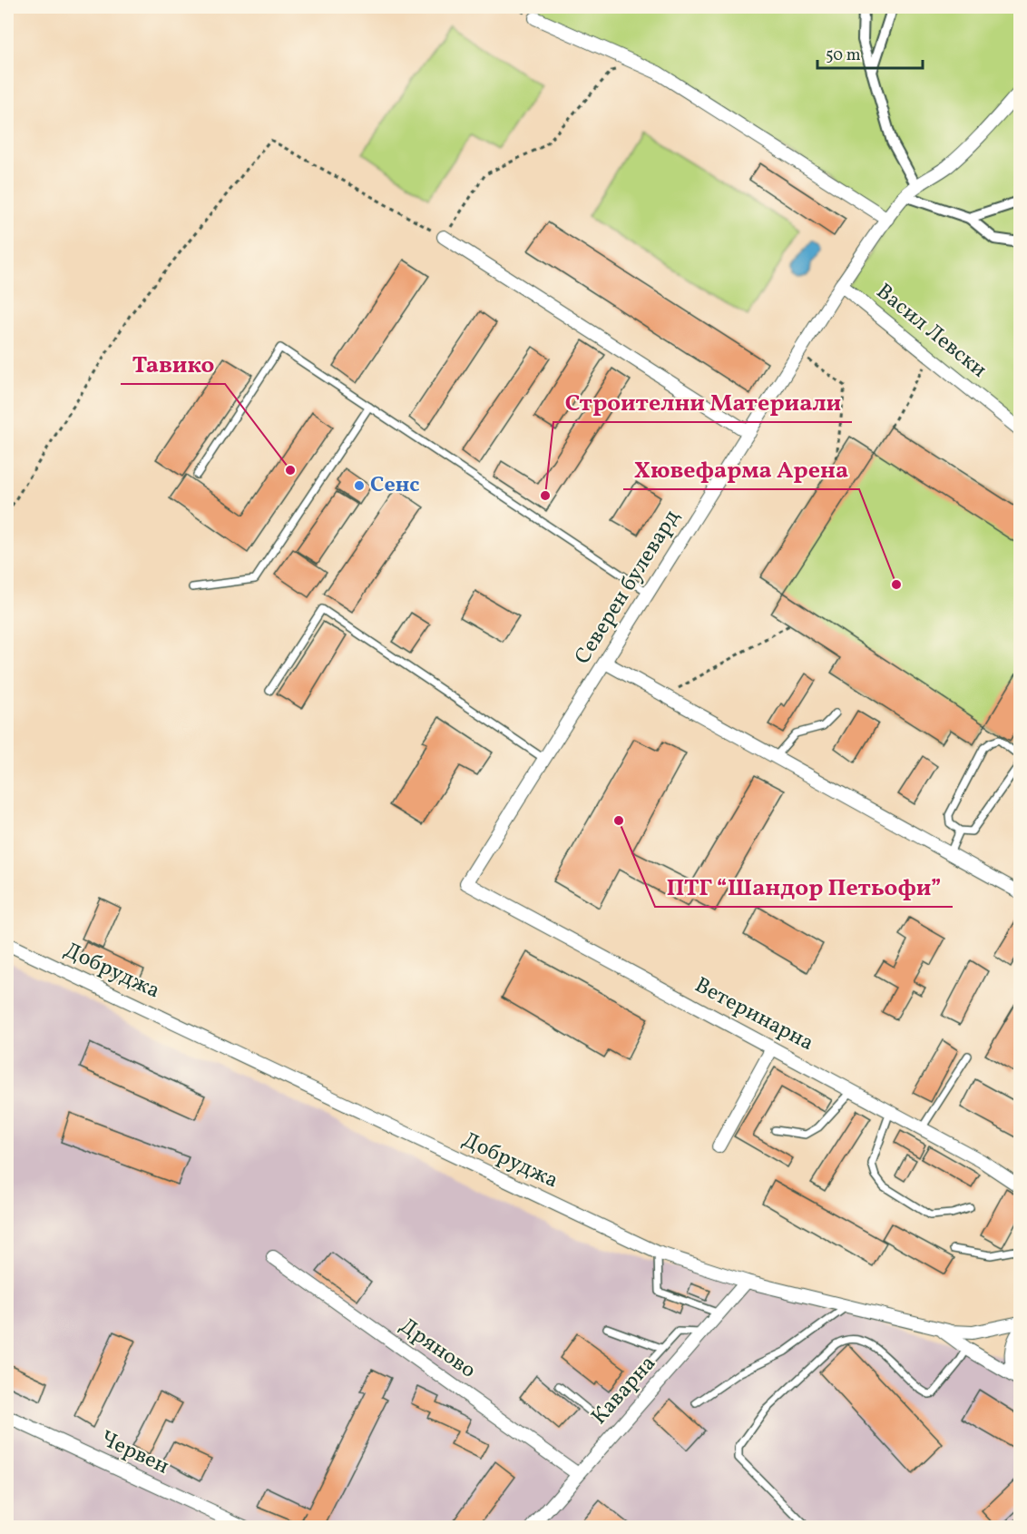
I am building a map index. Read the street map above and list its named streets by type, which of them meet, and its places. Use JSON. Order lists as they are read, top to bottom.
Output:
{
  "streets": {
    "street": [
      "Васил Левски",
      "Северен булевард",
      "Добруджа",
      "Ветеринарна",
      "Дряново",
      "Каварна",
      "Червен"
    ]
  },
  "crossings": [
    ["Васил Левски", "Северен булевард"],
    ["Северен булевард", "Ветеринарна"],
    ["Добруджа", "Каварна"],
    ["Дряново", "Каварна"]
  ],
  "places": [
    "Тавико",
    "Сенс",
    "Строителни Материали",
    "Хювефарма Арена",
    "ПТГ “Шандор Петьофи”"
  ],
  "scale_bar": "50 m"
}
